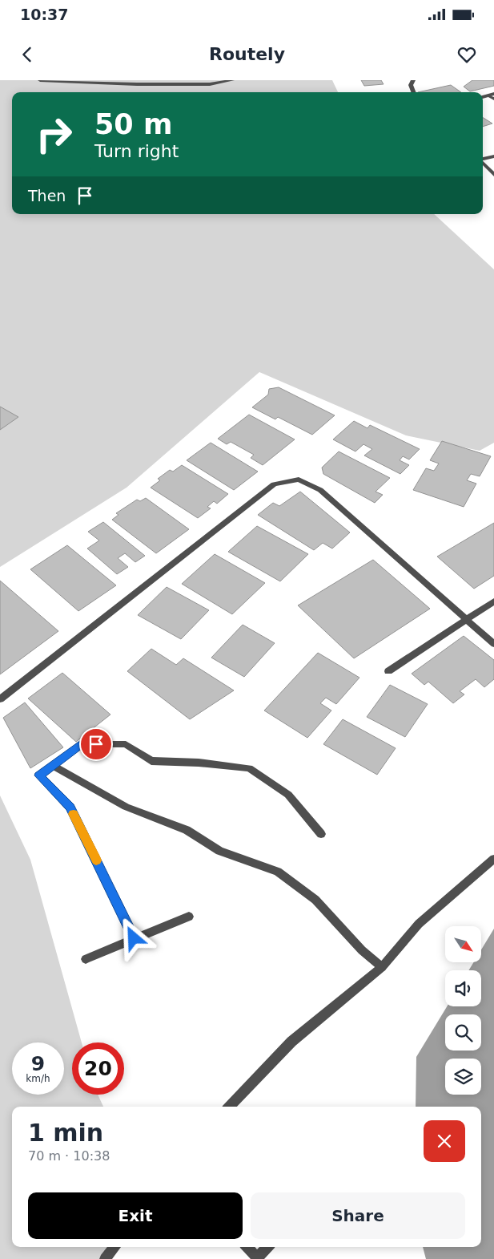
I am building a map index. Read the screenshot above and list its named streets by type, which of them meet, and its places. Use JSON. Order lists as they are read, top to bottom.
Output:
{
  "north": "bottom right",
  "page": {
    "status": "10:37",
    "header": "Routely",
    "turn": ["50 m", "Turn right"],
    "then": "Then",
    "speed": "9 km/h",
    "limit": "20",
    "heading": ["1 min", "70 m · 10:38"],
    "buttons": ["Exit", "Share"]
  }
}
